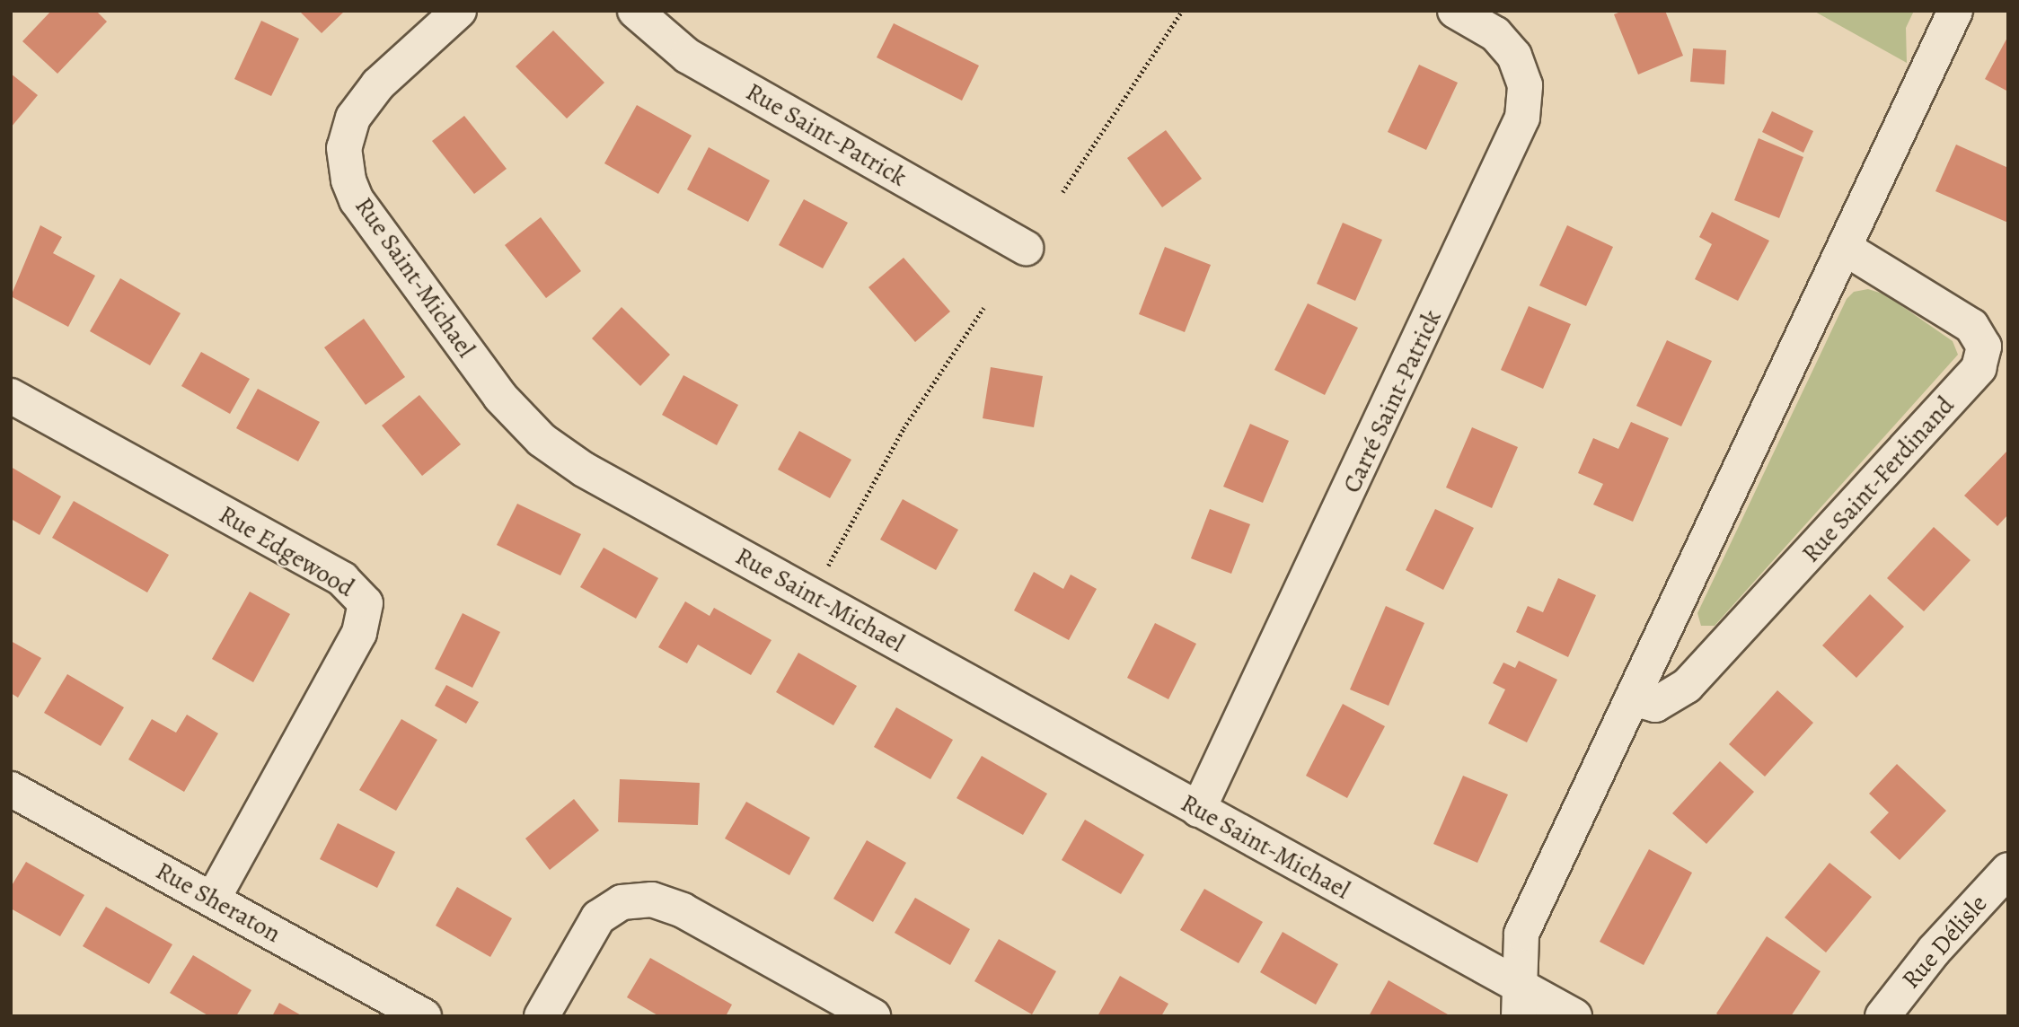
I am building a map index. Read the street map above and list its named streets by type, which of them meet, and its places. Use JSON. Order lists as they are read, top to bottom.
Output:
{
  "streets": {
    "street": [
      "Rue Saint-Patrick",
      "Rue Saint-Michael",
      "Carré Saint-Patrick",
      "Rue Saint-Ferdinand",
      "Rue Edgewood",
      "Rue Sheraton",
      "Rue Délisle"
    ]
  },
  "crossings": [
    ["Rue Saint-Michael", "Carré Saint-Patrick"],
    ["Rue Edgewood", "Rue Sheraton"]
  ]
}
